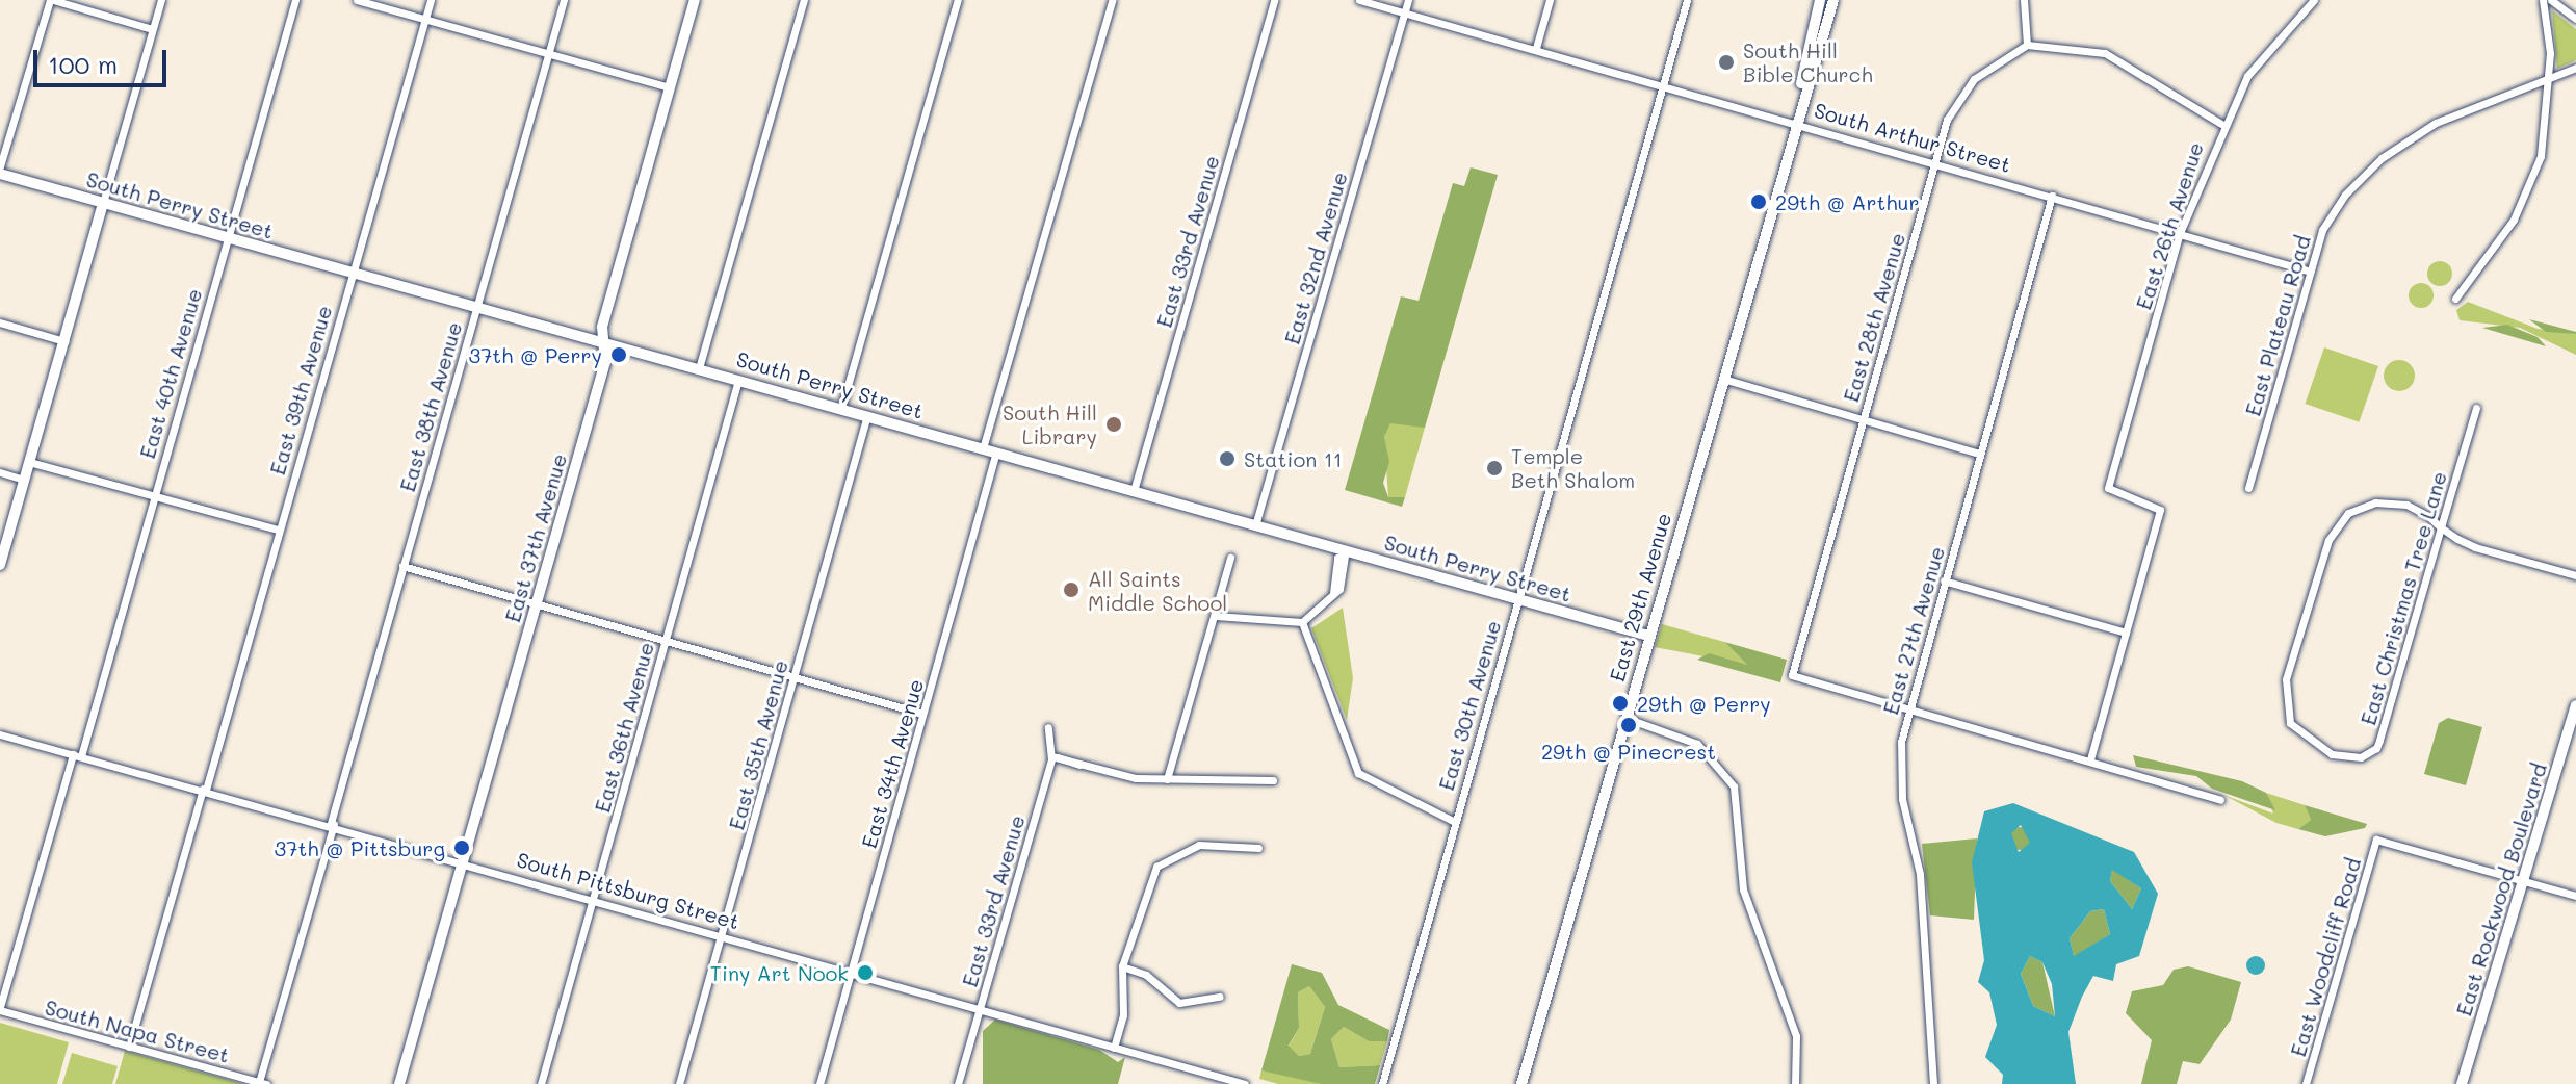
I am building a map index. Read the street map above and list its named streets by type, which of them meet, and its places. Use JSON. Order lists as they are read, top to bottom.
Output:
{
  "streets": {
    "street": [
      "South Arthur Street",
      "South Perry Street",
      "East 26th Avenue",
      "East 33rd Avenue",
      "East 32nd Avenue",
      "East 28th Avenue",
      "East Plateau Road",
      "East 40th Avenue",
      "East 39th Avenue",
      "East 38th Avenue",
      "East 37th Avenue",
      "East 29th Avenue",
      "East Christmas Tree Lane",
      "East 27th Avenue",
      "East 30th Avenue",
      "East 36th Avenue",
      "East 35th Avenue",
      "East 34th Avenue",
      "East Rockwood Boulevard",
      "South Pittsburg Street",
      "East Woodcliff Road",
      "South Napa Street"
    ]
  },
  "crossings": [
    ["South Arthur Street", "East 26th Avenue"],
    ["South Arthur Street", "East 32nd Avenue"],
    ["South Arthur Street", "East 28th Avenue"],
    ["South Arthur Street", "East Plateau Road"],
    ["South Arthur Street", "East 29th Avenue"],
    ["South Arthur Street", "East 27th Avenue"],
    ["South Arthur Street", "East 30th Avenue"],
    ["South Perry Street", "East 33rd Avenue"],
    ["South Perry Street", "East 32nd Avenue"],
    ["South Perry Street", "East 40th Avenue"],
    ["South Perry Street", "East 39th Avenue"],
    ["South Perry Street", "East 38th Avenue"],
    ["South Perry Street", "East 37th Avenue"],
    ["South Perry Street", "East 29th Avenue"],
    ["South Perry Street", "East 30th Avenue"],
    ["South Perry Street", "East 36th Avenue"],
    ["South Perry Street", "East 35th Avenue"],
    ["South Perry Street", "East 34th Avenue"],
    ["East 33rd Avenue", "South Pittsburg Street"],
    ["East 28th Avenue", "East 27th Avenue"],
    ["East 40th Avenue", "South Pittsburg Street"],
    ["East 40th Avenue", "South Napa Street"],
    ["East 39th Avenue", "South Pittsburg Street"],
    ["East 39th Avenue", "South Napa Street"],
    ["East 38th Avenue", "South Pittsburg Street"],
    ["East 38th Avenue", "South Napa Street"],
    ["East 37th Avenue", "South Pittsburg Street"],
    ["East 36th Avenue", "South Pittsburg Street"],
    ["East 35th Avenue", "South Pittsburg Street"],
    ["East 34th Avenue", "South Pittsburg Street"],
    ["East Rockwood Boulevard", "East Woodcliff Road"]
  ],
  "places": [
    "South Hill Bible Church",
    "29th @ Arthur",
    "37th @ Perry",
    "South Hill Library",
    "Station 11",
    "Temple Beth Shalom",
    "All Saints Middle School",
    "29th @ Perry",
    "29th @ Pinecrest",
    "37th @ Pittsburg",
    "Tiny Art Nook"
  ],
  "scale_bar": "100 m"
}
